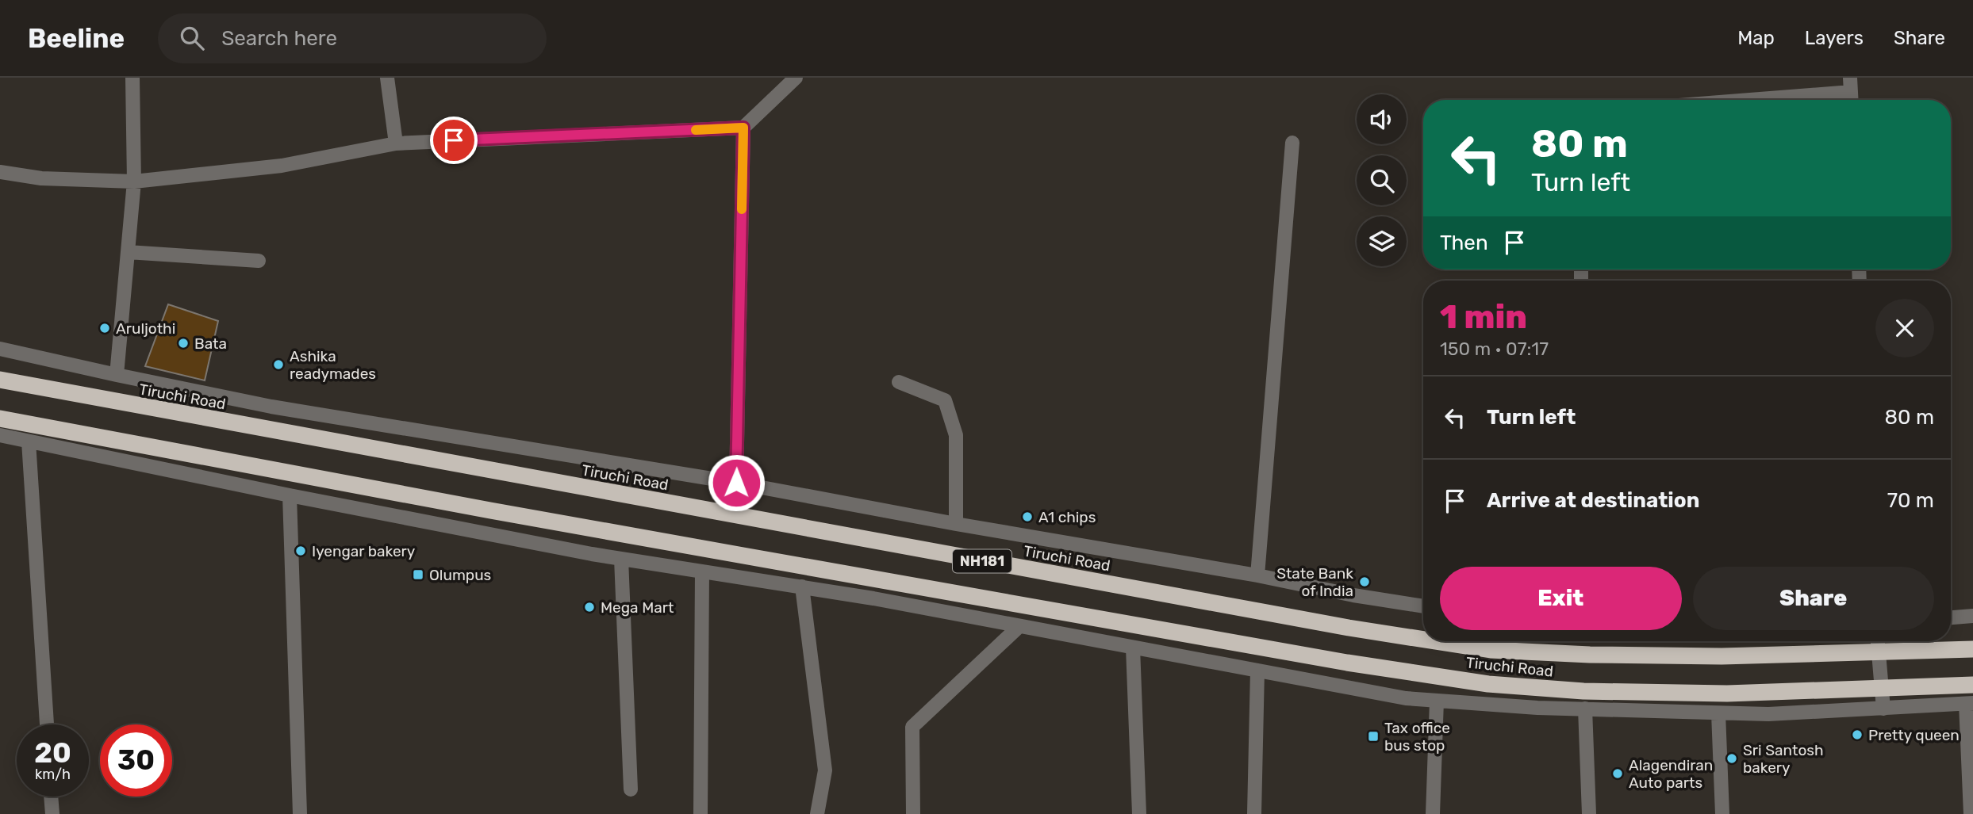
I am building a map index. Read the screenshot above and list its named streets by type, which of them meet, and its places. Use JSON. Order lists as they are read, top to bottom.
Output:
{
  "streets": {
    "highway": ["Tiruchi Road", "NH181"]
  },
  "places": {
    "other": [
      "Aruljothi",
      "Bata",
      "Ashika readymades",
      "A1 chips",
      "Iyengar bakery",
      "State Bank of India",
      "Mega Mart",
      "Pretty queen",
      "Sri Santosh bakery",
      "Alagendiran Auto parts"
    ],
    "transit": ["Olumpus", "Tax office bus stop"]
  },
  "page": {
    "header": "Beeline",
    "search": "Search here",
    "nav": ["Map", "Layers", "Share"],
    "turn": ["80 m", "Turn left"],
    "then": "Then",
    "heading": ["1 min", "150 m · 07:17"],
    "list": [
      {
        "name": "Turn left",
        "value": "80 m"
      },
      {
        "name": "Arrive at destination",
        "value": "70 m"
      }
    ],
    "buttons": ["Exit", "Share"],
    "speed": "20 km/h",
    "limit": "30"
  }
}
